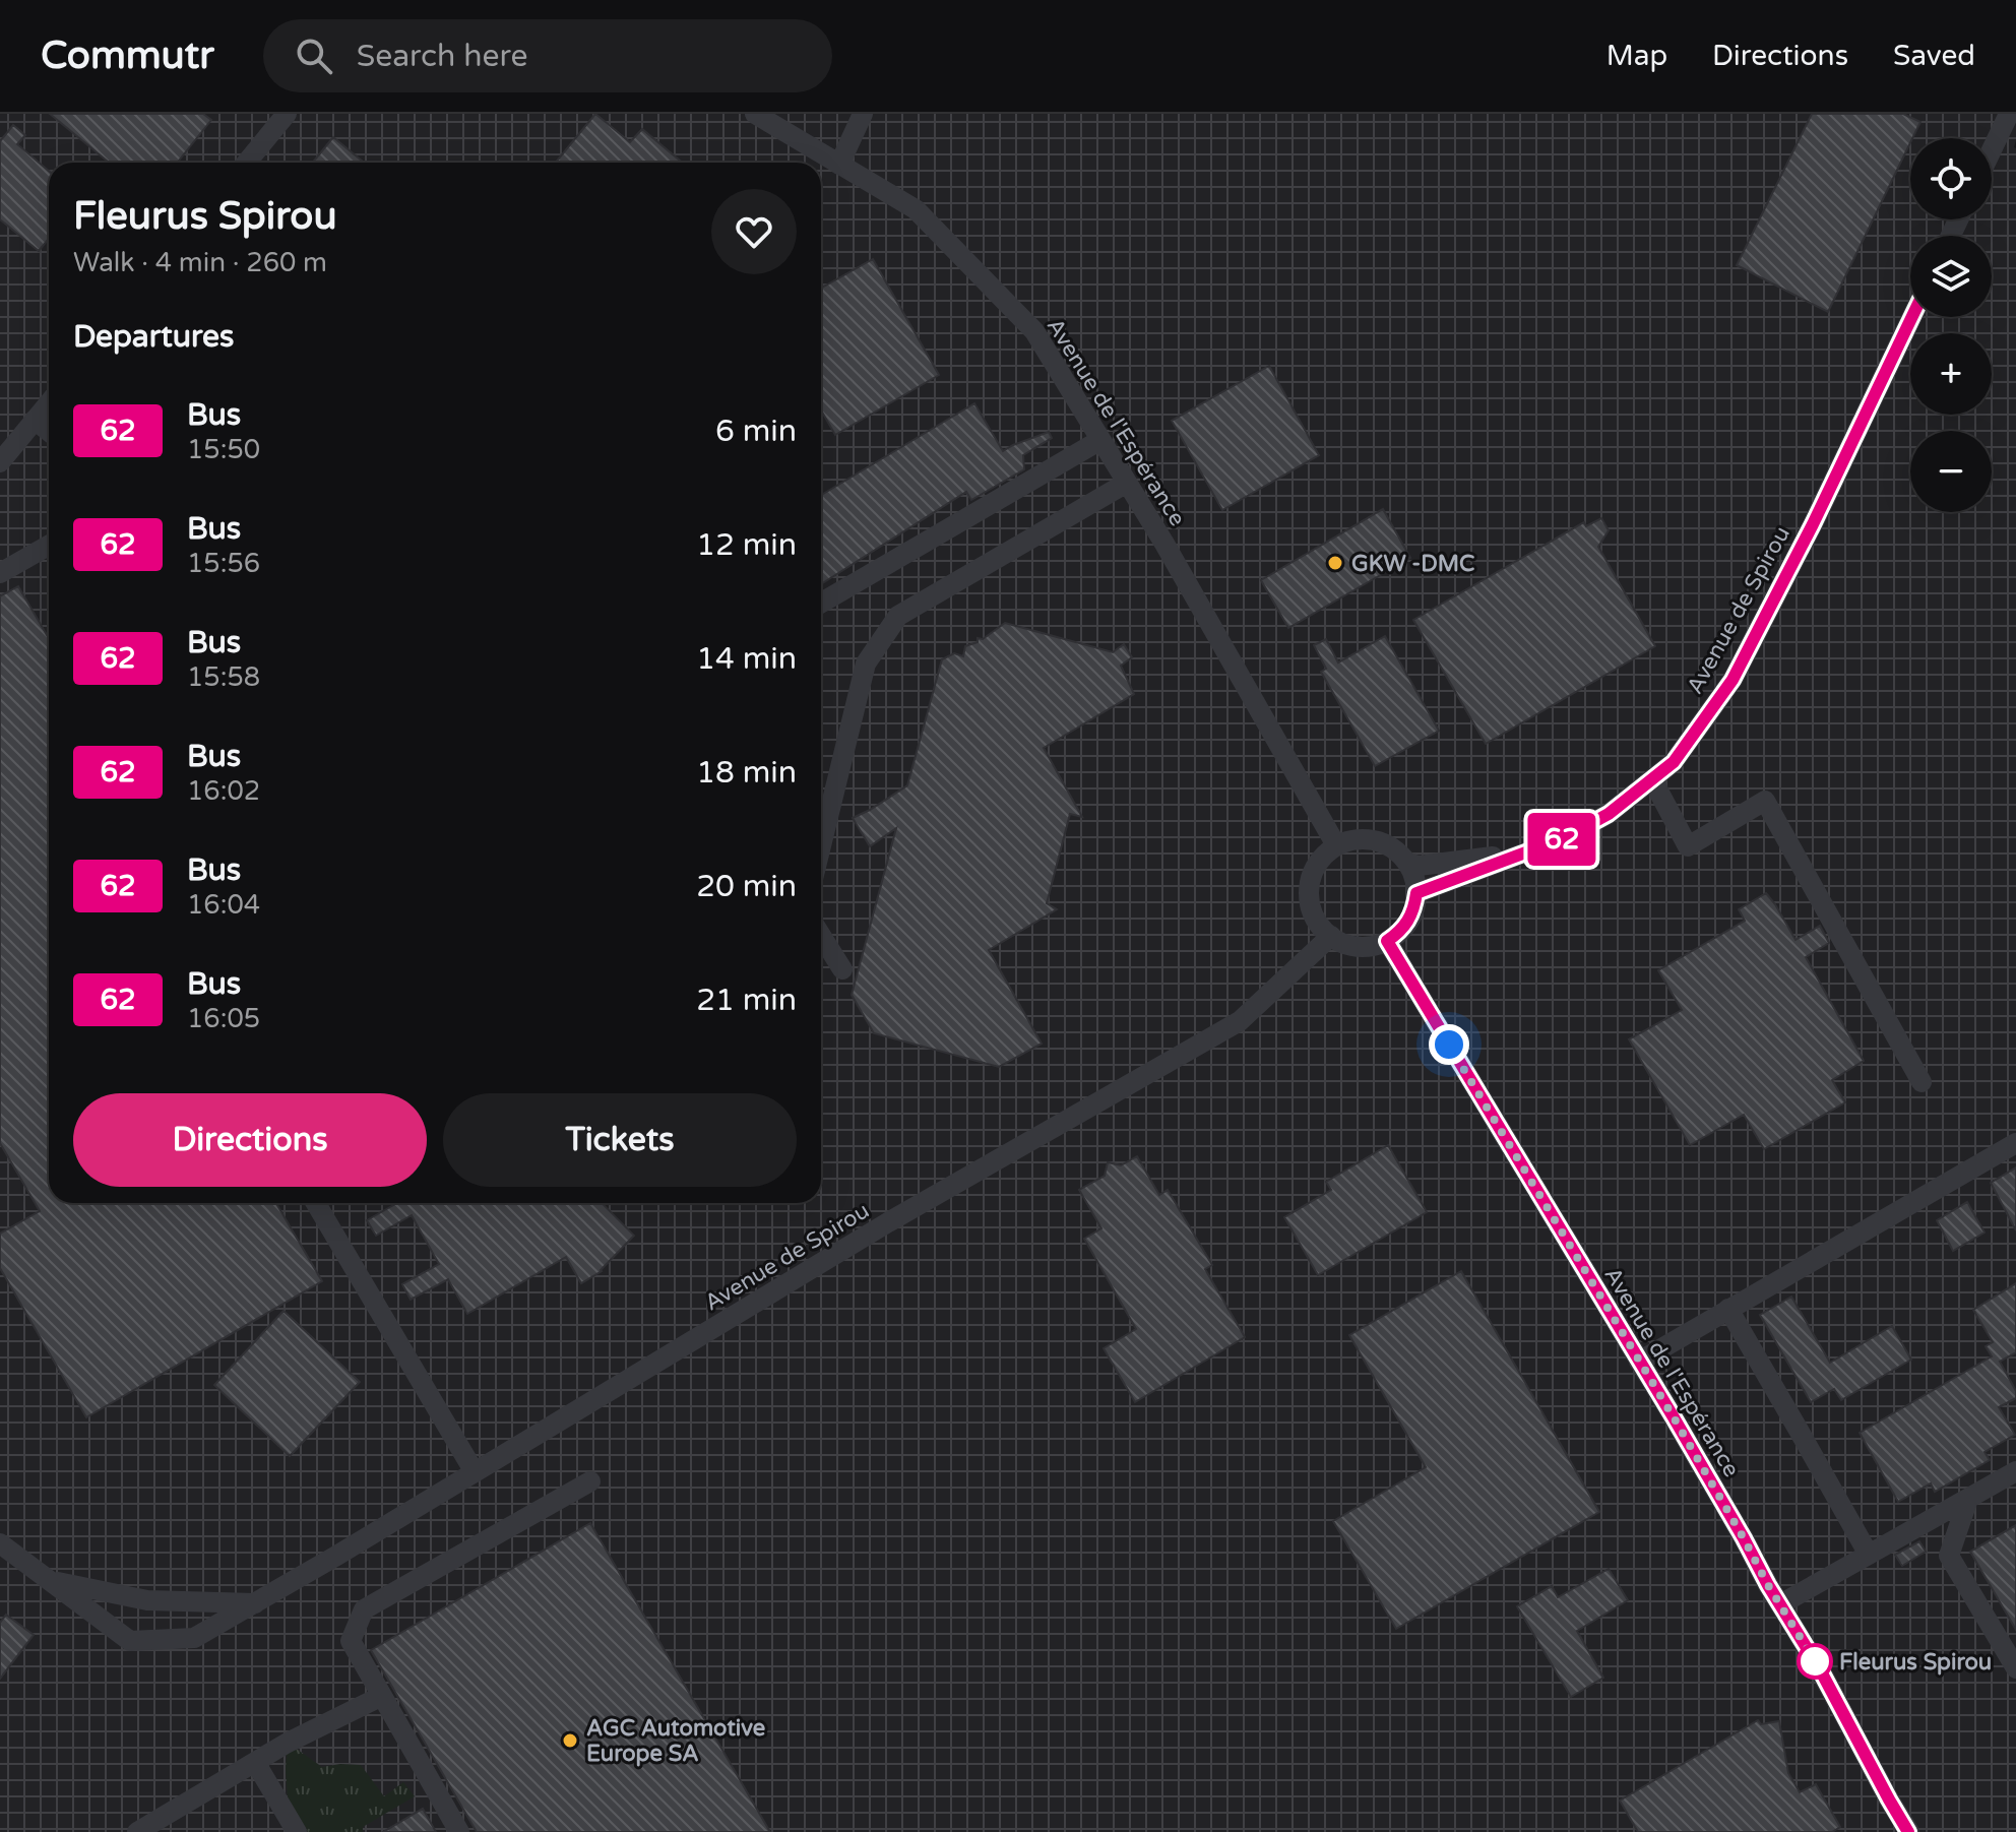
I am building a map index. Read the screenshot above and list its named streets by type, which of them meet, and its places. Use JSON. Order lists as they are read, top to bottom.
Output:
{
  "streets": {
    "street": ["Avenue de l'Espérance", "Avenue de Spirou"]
  },
  "crossings": [
    ["Avenue de l'Espérance", "Avenue de Spirou"]
  ],
  "places": ["GKW -DMC", "Fleurus Spirou", "AGC Automotive Europe SA"],
  "lines": ["bus line 62"],
  "page": {
    "header": "Commutr",
    "search": "Search here",
    "nav": ["Map", "Directions", "Saved"],
    "on_map": "62",
    "map_buttons": ["+", "−"],
    "heading": [
      ["Fleurus Spirou", "Walk · 4 min · 260 m"],
      "Departures"
    ],
    "list": [
      {
        "mark": "62",
        "name": "Bus",
        "note": "15:50",
        "value": "6 min"
      },
      {
        "mark": "62",
        "name": "Bus",
        "note": "15:56",
        "value": "12 min"
      },
      {
        "mark": "62",
        "name": "Bus",
        "note": "15:58",
        "value": "14 min"
      },
      {
        "mark": "62",
        "name": "Bus",
        "note": "16:02",
        "value": "18 min"
      },
      {
        "mark": "62",
        "name": "Bus",
        "note": "16:04",
        "value": "20 min"
      },
      {
        "mark": "62",
        "name": "Bus",
        "note": "16:05",
        "value": "21 min"
      }
    ],
    "buttons": ["Directions", "Tickets"]
  }
}
